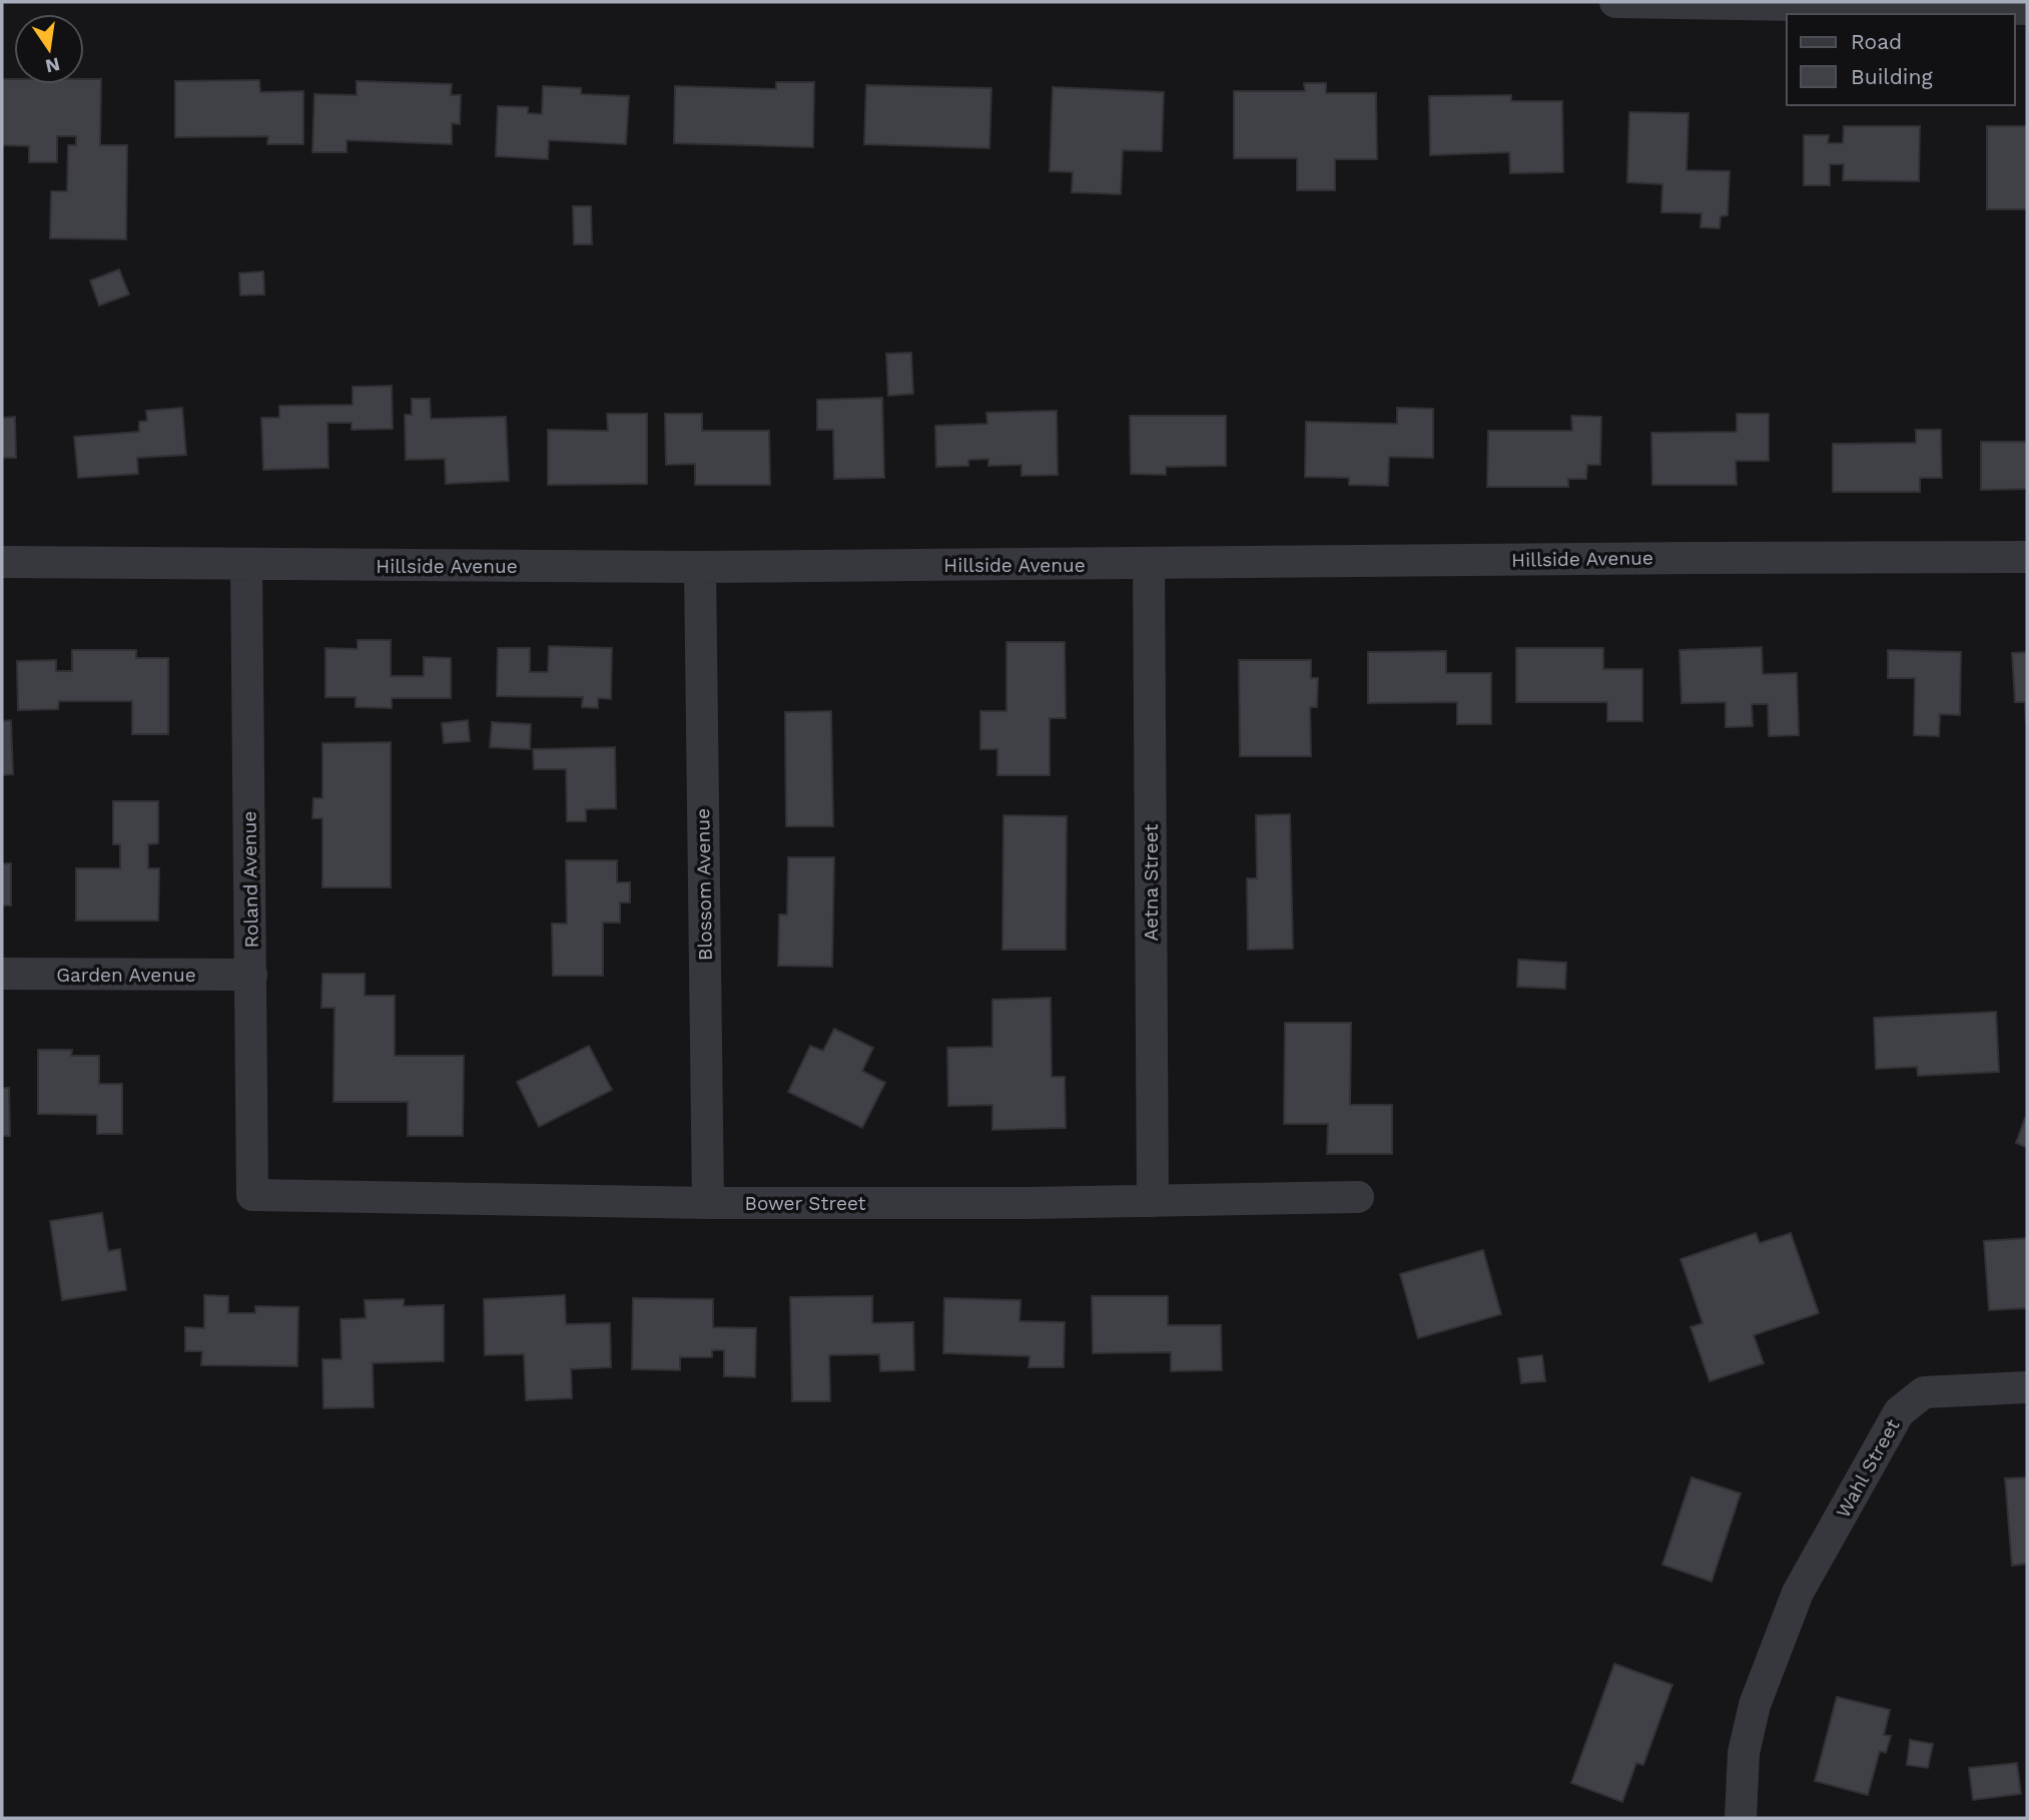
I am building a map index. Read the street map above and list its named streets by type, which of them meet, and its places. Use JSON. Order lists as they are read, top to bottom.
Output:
{
  "streets": {
    "street": [
      "Hillside Avenue",
      "Roland Avenue",
      "Aetna Street",
      "Blossom Avenue",
      "Garden Avenue",
      "Bower Street",
      "Wahl Street"
    ]
  },
  "crossings": [
    ["Hillside Avenue", "Roland Avenue"],
    ["Hillside Avenue", "Aetna Street"],
    ["Hillside Avenue", "Blossom Avenue"],
    ["Roland Avenue", "Garden Avenue"],
    ["Roland Avenue", "Bower Street"],
    ["Aetna Street", "Bower Street"],
    ["Blossom Avenue", "Bower Street"]
  ],
  "legend": ["Road", "Building"],
  "north": "bottom"
}
